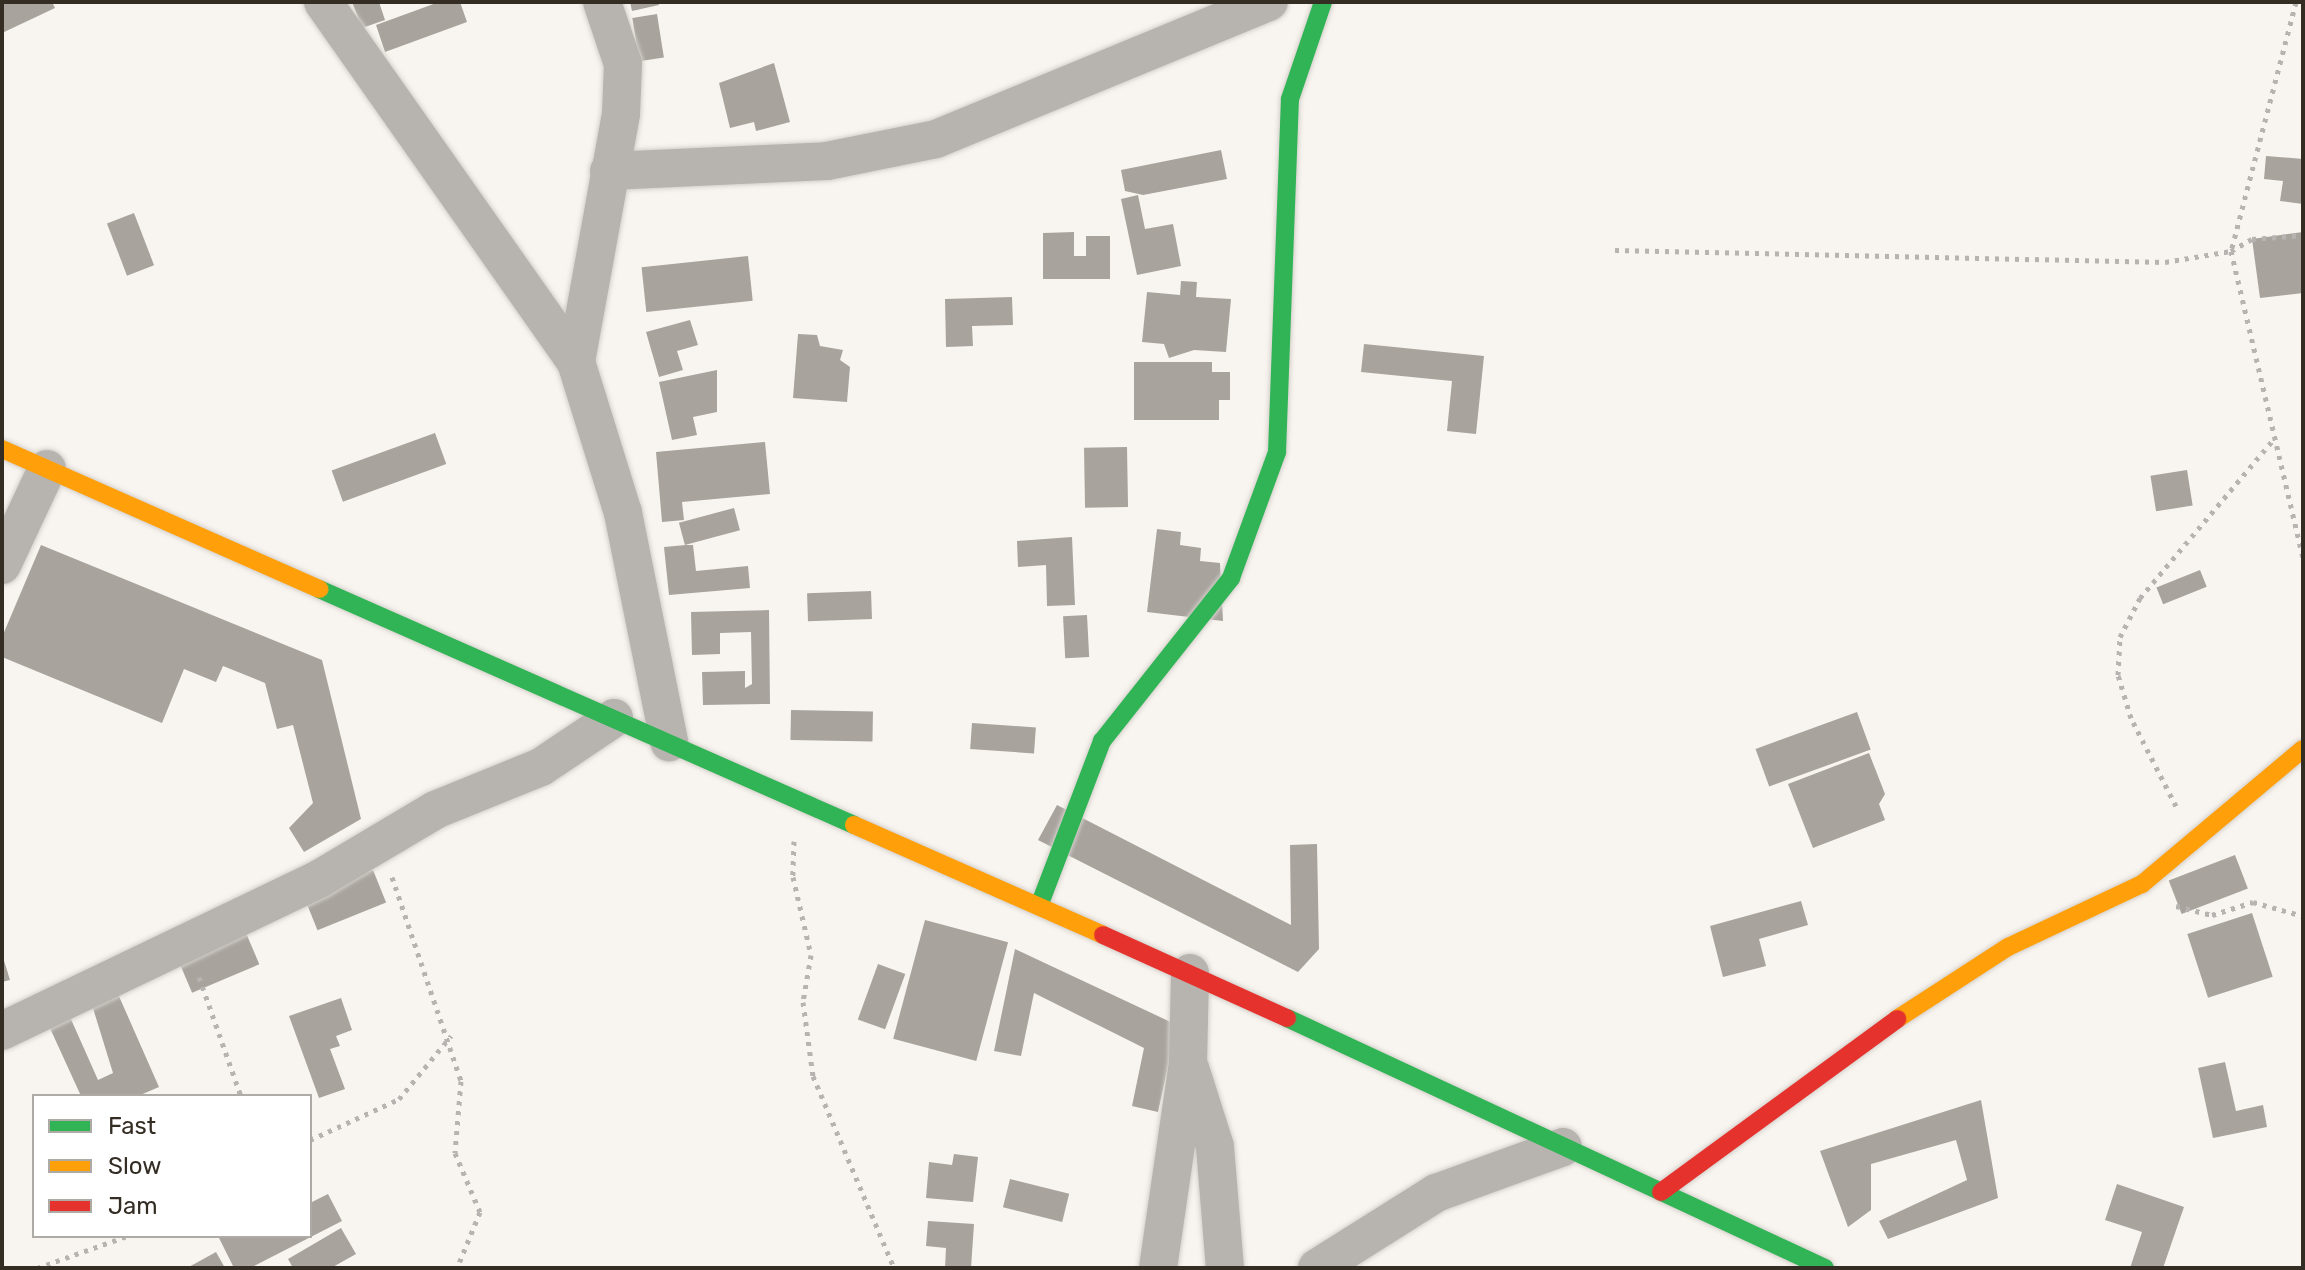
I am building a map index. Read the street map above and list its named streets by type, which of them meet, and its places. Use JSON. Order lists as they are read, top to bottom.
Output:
{
  "legend": ["Fast", "Slow", "Jam"]
}
